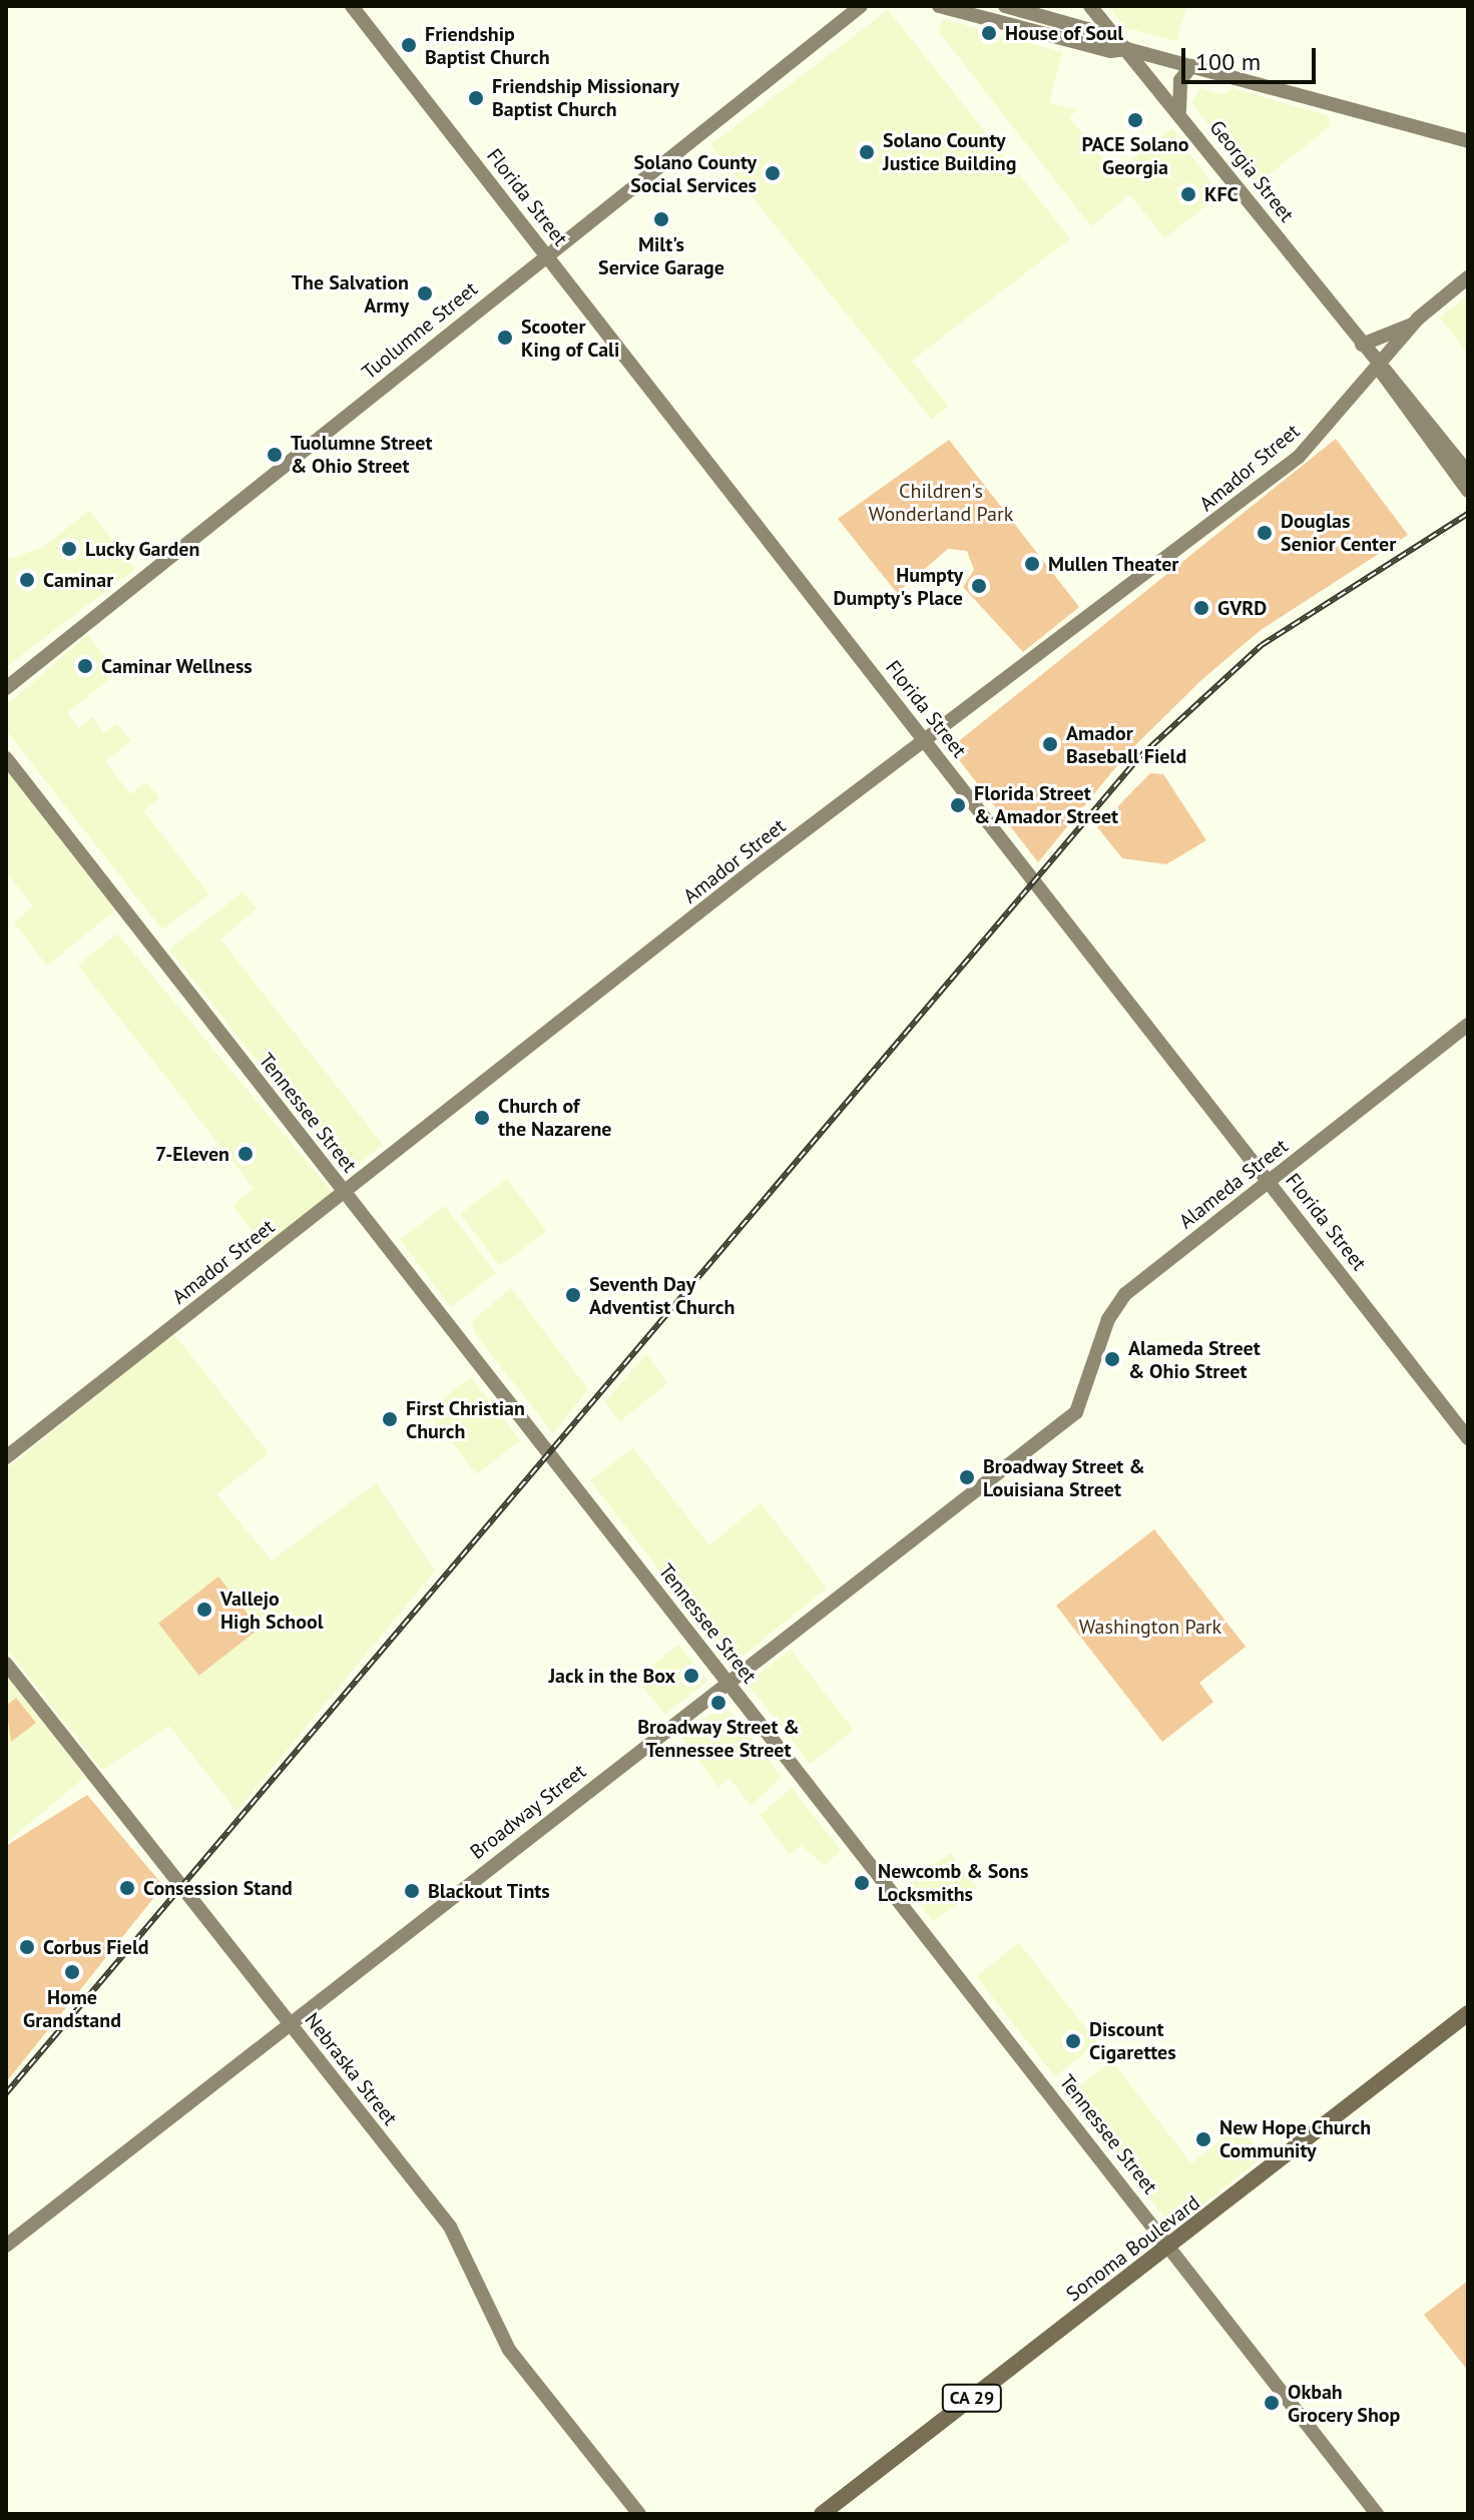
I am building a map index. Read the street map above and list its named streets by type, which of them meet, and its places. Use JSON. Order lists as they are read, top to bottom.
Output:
{
  "streets": {
    "main road": [
      "Georgia Street",
      "Florida Street",
      "Tuolumne Street",
      "Amador Street",
      "Tennessee Street",
      "Alameda Street",
      "Broadway Street",
      "Nebraska Street",
      "Sonoma Boulevard",
      "CA 29"
    ]
  },
  "crossings": [
    ["Georgia Street", "Amador Street"],
    ["Florida Street", "Tuolumne Street"],
    ["Florida Street", "Amador Street"],
    ["Florida Street", "Alameda Street"],
    ["Amador Street", "Tennessee Street"],
    ["Tennessee Street", "Broadway Street"],
    ["Tennessee Street", "Sonoma Boulevard"],
    ["Alameda Street", "Broadway Street"],
    ["Broadway Street", "Nebraska Street"]
  ],
  "parks": ["Children's Wonderland Park", "Washington Park"],
  "places": [
    "House of Soul",
    "Friendship Baptist Church",
    "Friendship Missionary Baptist Church",
    "PACE Solano Georgia",
    "Solano County Justice Building",
    "Solano County Social Services",
    "KFC",
    "Milt's Service Garage",
    "The Salvation Army",
    "Scooter King of Cali",
    "Tuolumne Street & Ohio Street",
    "Douglas Senior Center",
    "Lucky Garden",
    "Mullen Theater",
    "Caminar",
    "Humpty Dumpty's Place",
    "GVRD",
    "Caminar Wellness",
    "Amador Baseball Field",
    "Florida Street & Amador Street",
    "Church of the Nazarene",
    "7-Eleven",
    "Seventh Day Adventist Church",
    "Alameda Street & Ohio Street",
    "First Christian Church",
    "Broadway Street & Louisiana Street",
    "Vallejo High School",
    "Jack in the Box",
    "Broadway Street & Tennessee Street",
    "Newcomb & Sons Locksmiths",
    "Consession Stand",
    "Blackout Tints",
    "Corbus Field",
    "Home Grandstand",
    "Discount Cigarettes",
    "New Hope Church Community",
    "Okbah Grocery Shop"
  ],
  "scale_bar": "100 m"
}
